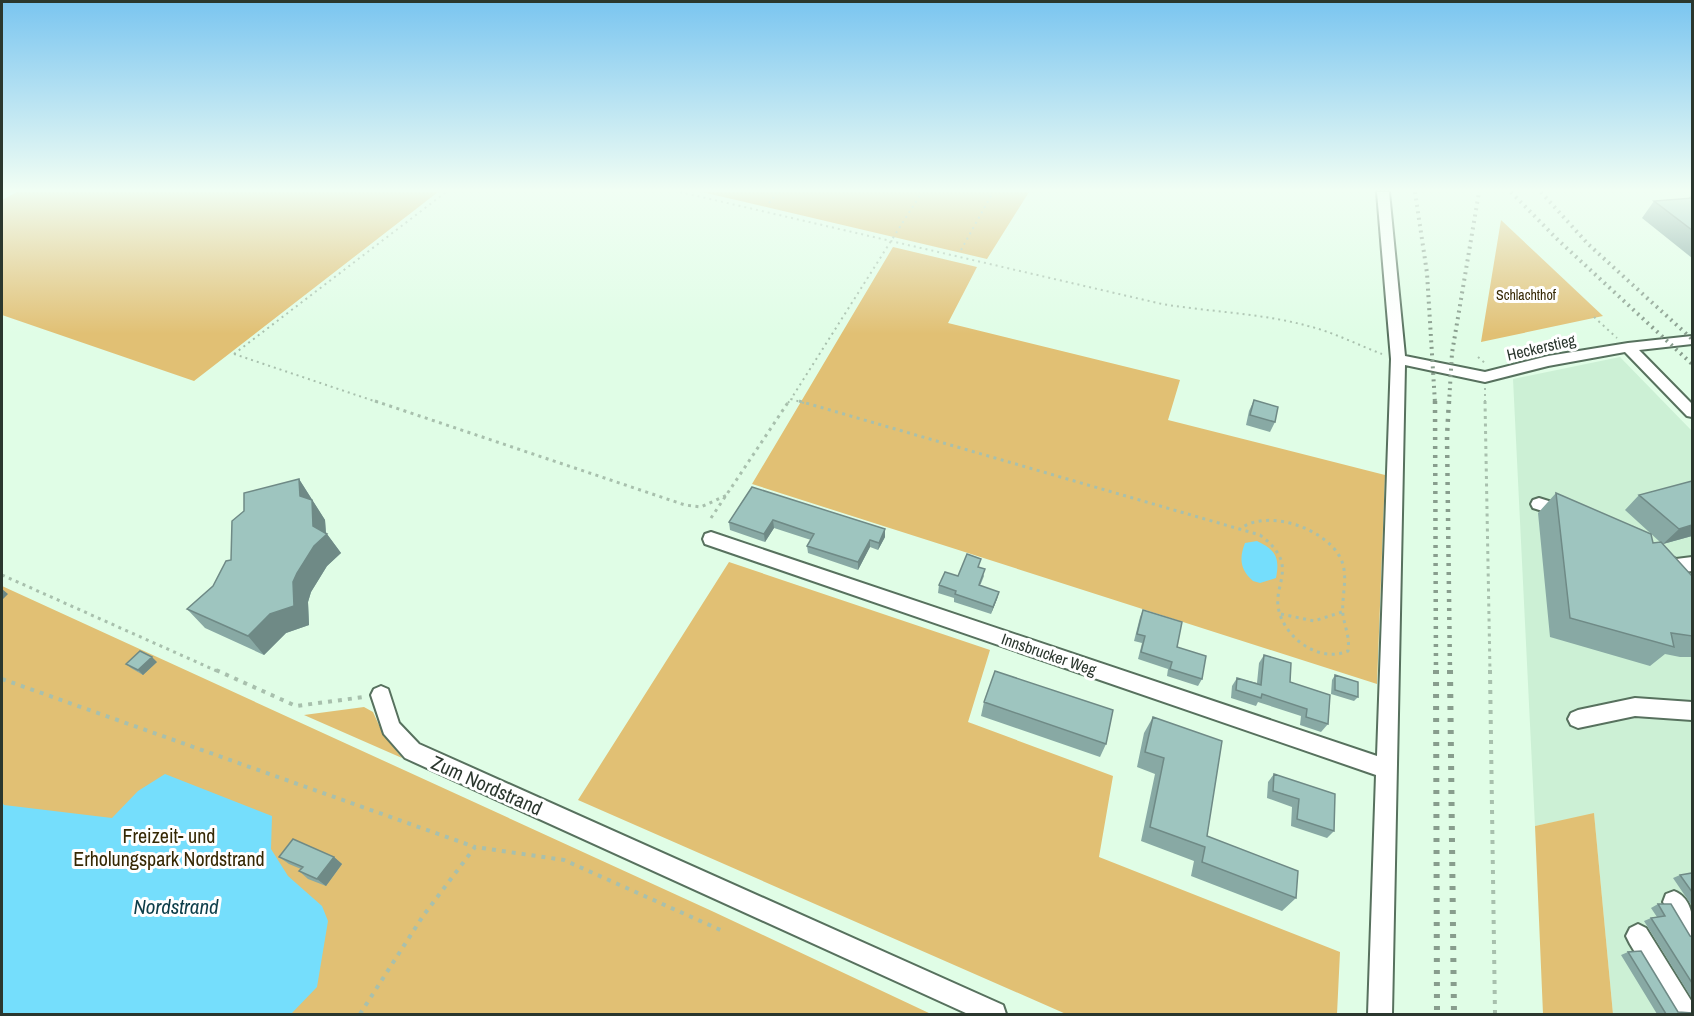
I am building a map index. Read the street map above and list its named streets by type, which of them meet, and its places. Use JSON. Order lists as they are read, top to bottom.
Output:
{
  "streets": {
    "street": ["Heckerstieg", "Innsbrucker Weg", "Zum Nordstrand"]
  },
  "water": ["Nordstrand"],
  "parks": ["Schlachthof", "Freizeit- und Erholungspark Nordstrand"]
}
